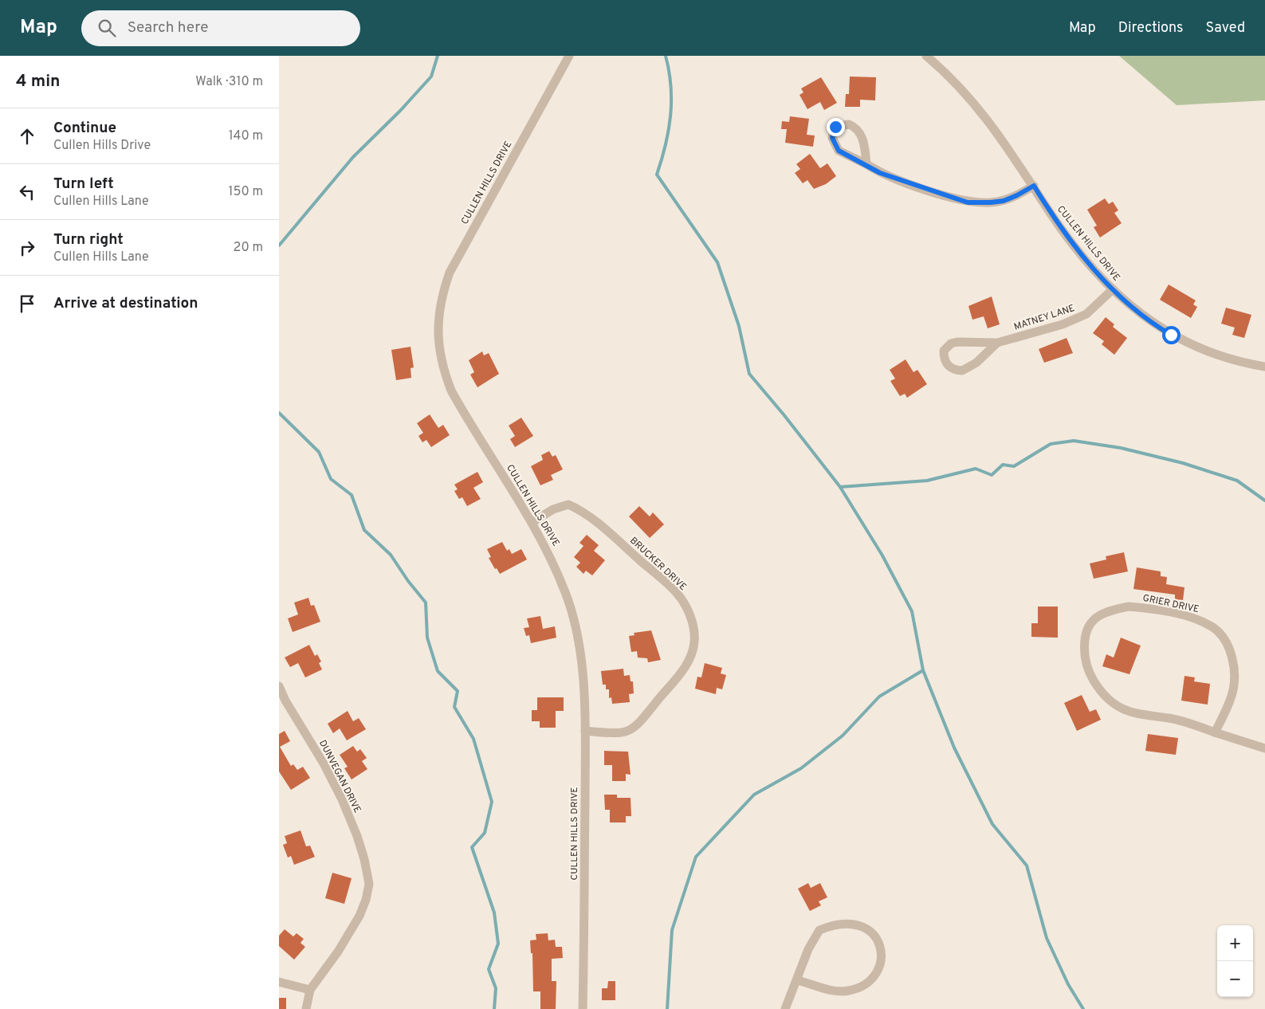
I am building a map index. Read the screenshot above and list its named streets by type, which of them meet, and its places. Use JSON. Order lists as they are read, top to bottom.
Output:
{
  "streets": {
    "street": [
      "CULLEN HILLS DRIVE",
      "MATNEY LANE",
      "BRUCKER DRIVE",
      "GRIER DRIVE",
      "DUNVEGAN DRIVE"
    ]
  },
  "crossings": [
    ["CULLEN HILLS DRIVE", "MATNEY LANE"],
    ["CULLEN HILLS DRIVE", "BRUCKER DRIVE"]
  ],
  "page": {
    "header": "Map",
    "search": "Search here",
    "nav": ["Map", "Directions", "Saved"],
    "heading": ["4 min", "Walk · 310 m"],
    "list": [
      ["Continue", "Cullen Hills Drive", "140 m"],
      ["Turn left", "Cullen Hills Lane", "150 m"],
      ["Turn right", "Cullen Hills Lane", "20 m"],
      "Arrive at destination"
    ],
    "map_buttons": ["+", "−"]
  }
}
